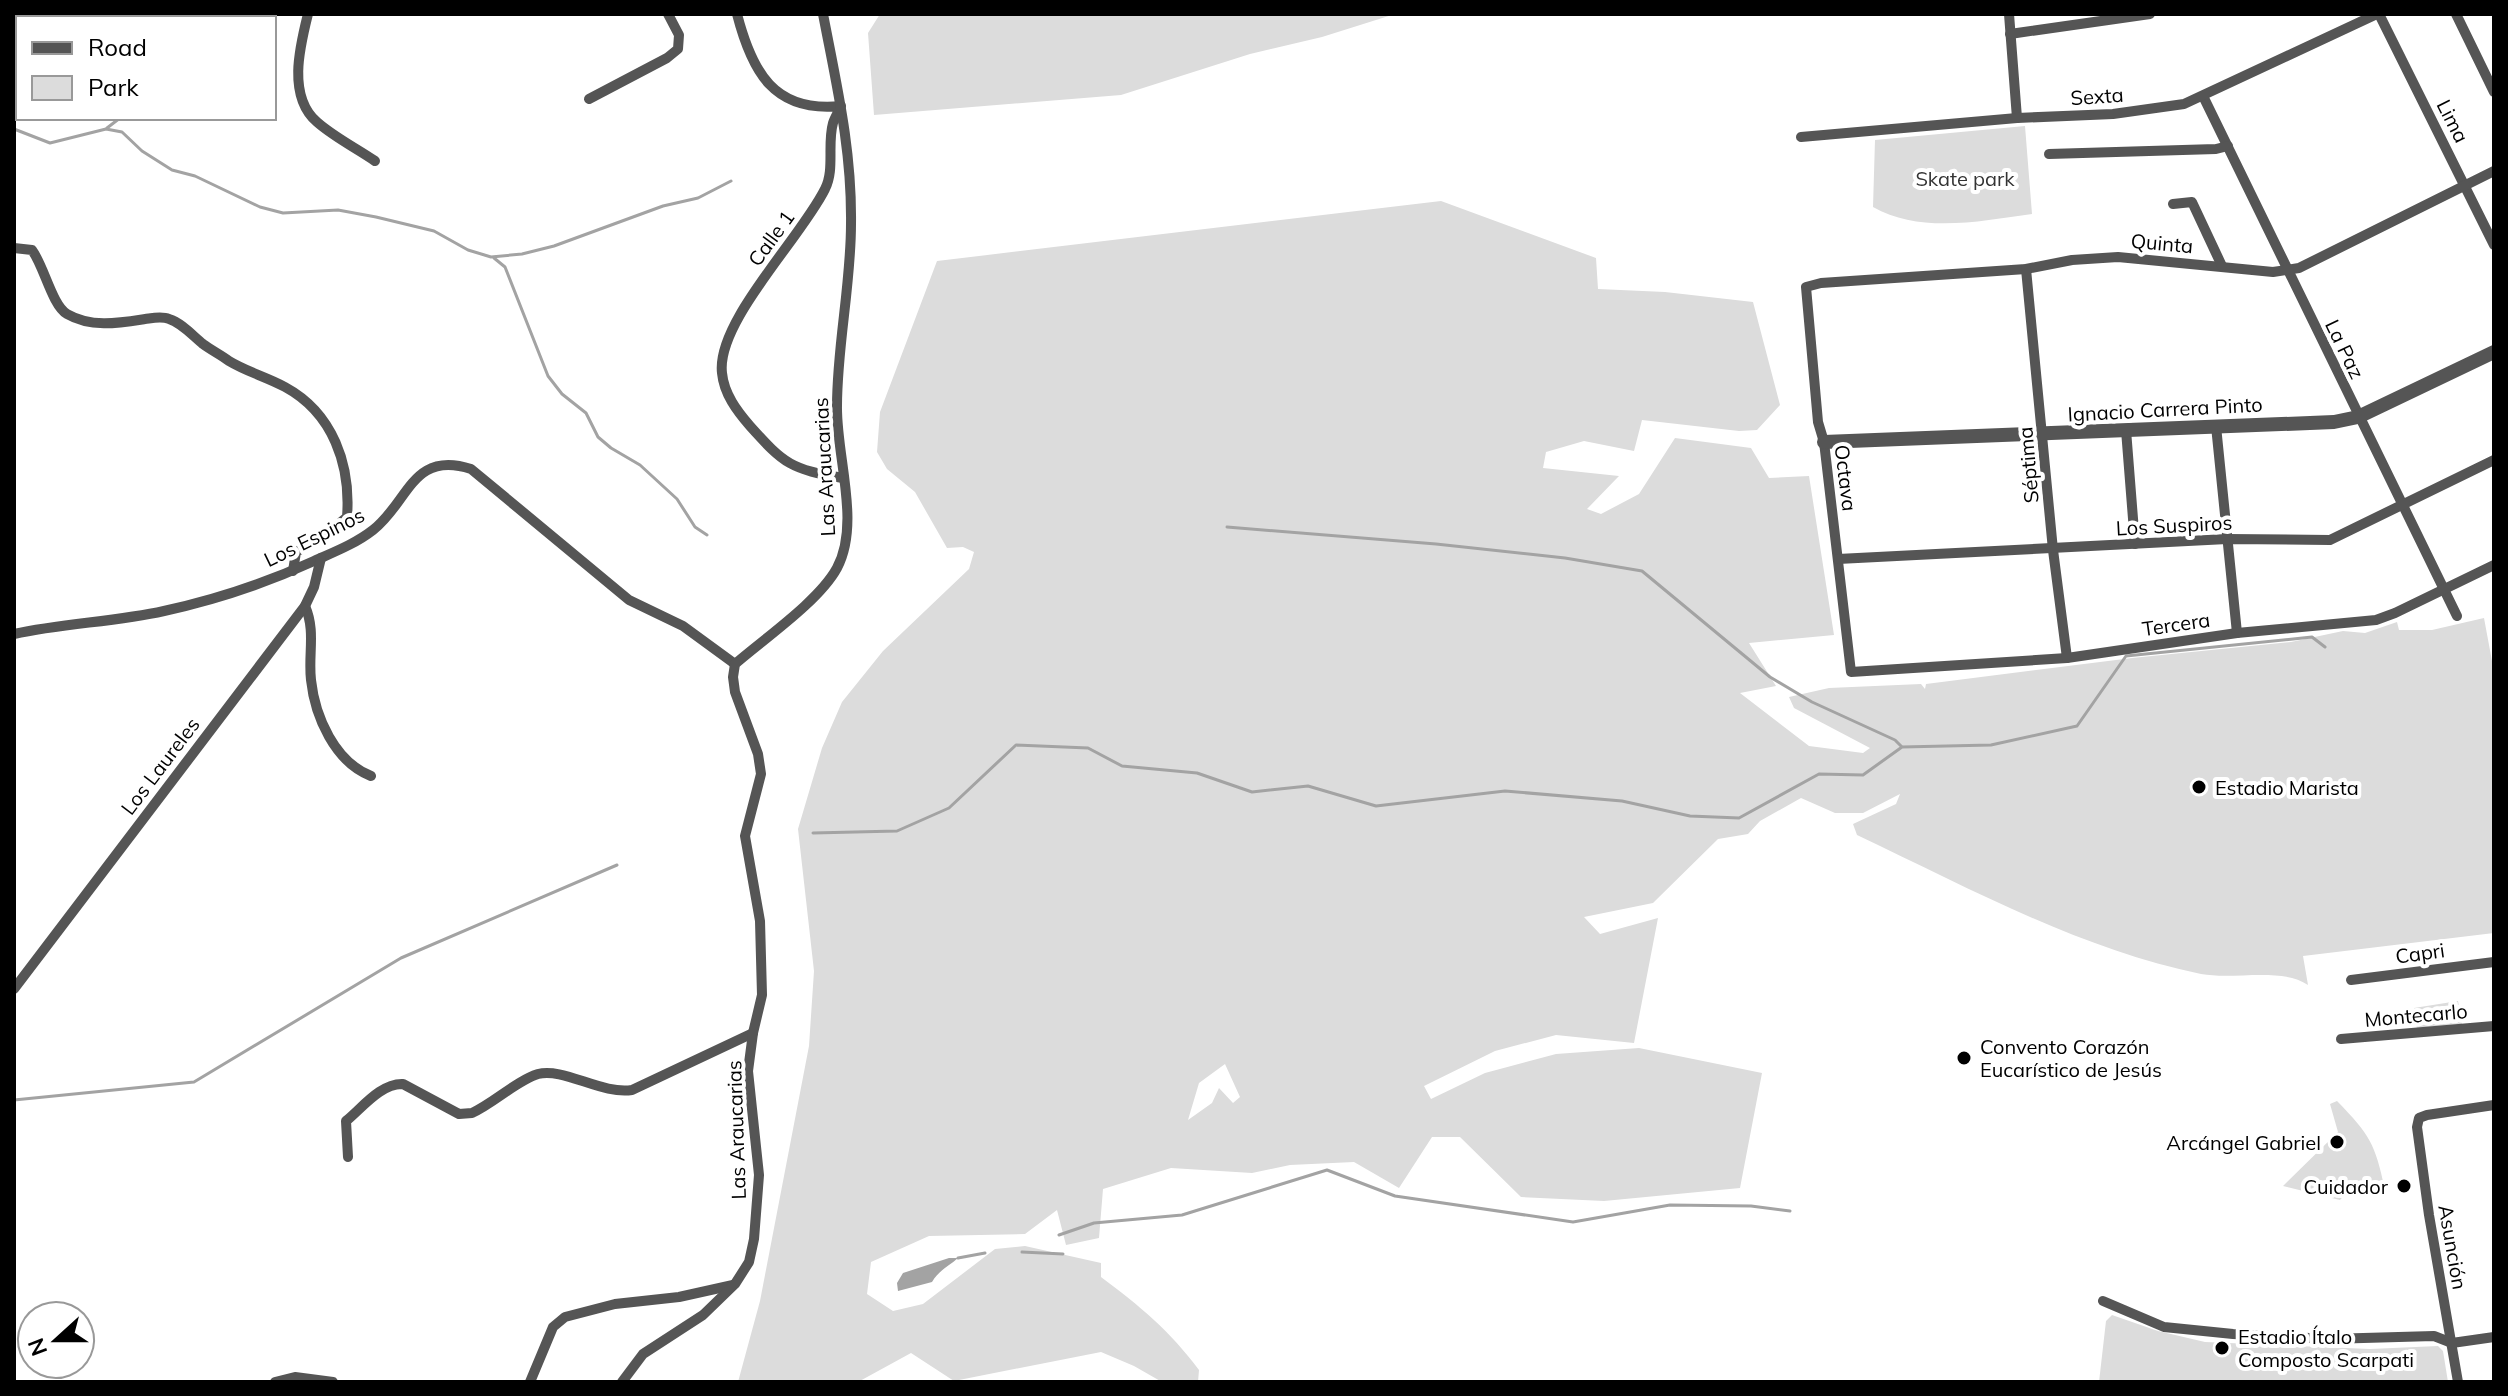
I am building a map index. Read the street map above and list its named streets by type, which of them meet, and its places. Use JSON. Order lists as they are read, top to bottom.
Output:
{
  "streets": {
    "street": [
      "Sexta",
      "Lima",
      "Calle 1",
      "Quinta",
      "La Paz",
      "Ignacio Carrera Pinto",
      "Séptima",
      "Las Araucarias",
      "Octava",
      "Los Suspiros",
      "Los Espinos",
      "Tercera",
      "Los Laureles",
      "Capri",
      "Montecarlo",
      "Asunción"
    ]
  },
  "crossings": [
    ["Sexta", "Lima"],
    ["Sexta", "La Paz"],
    ["Lima", "Quinta"],
    ["Calle 1", "Las Araucarias"],
    ["Quinta", "La Paz"],
    ["Quinta", "Séptima"],
    ["Quinta", "Octava"],
    ["La Paz", "Ignacio Carrera Pinto"],
    ["La Paz", "Los Suspiros"],
    ["La Paz", "Tercera"],
    ["Ignacio Carrera Pinto", "Séptima"],
    ["Ignacio Carrera Pinto", "Octava"],
    ["Séptima", "Los Suspiros"],
    ["Séptima", "Tercera"],
    ["Las Araucarias", "Los Espinos"],
    ["Octava", "Los Suspiros"],
    ["Octava", "Tercera"],
    ["Los Espinos", "Los Laureles"]
  ],
  "parks": ["Skate park"],
  "places": [
    "Estadio Marista",
    "Convento Corazón Eucarístico de Jesús",
    "Arcángel Gabriel",
    "Cuidador",
    "Estadio Ítalo Composto Scarpati"
  ],
  "legend": ["Road", "Park"],
  "north": "left"
}
